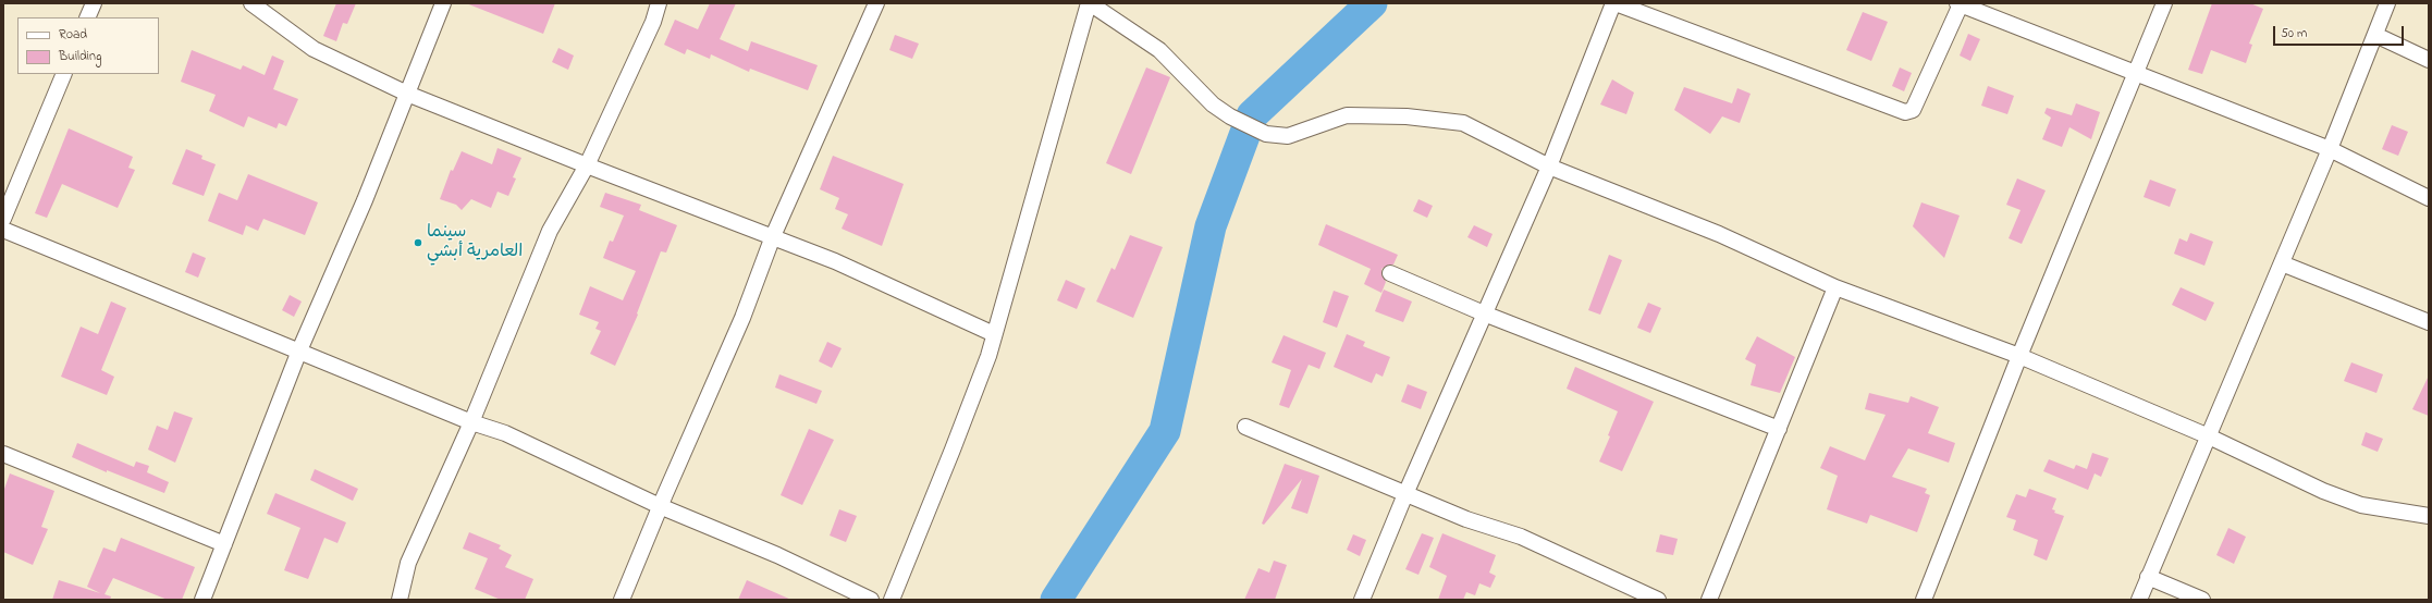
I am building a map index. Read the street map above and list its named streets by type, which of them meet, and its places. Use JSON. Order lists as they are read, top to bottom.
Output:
{
  "places": ["سينما العامرية أبشي"],
  "legend": ["Road", "Building"],
  "scale_bar": "50 m"
}
